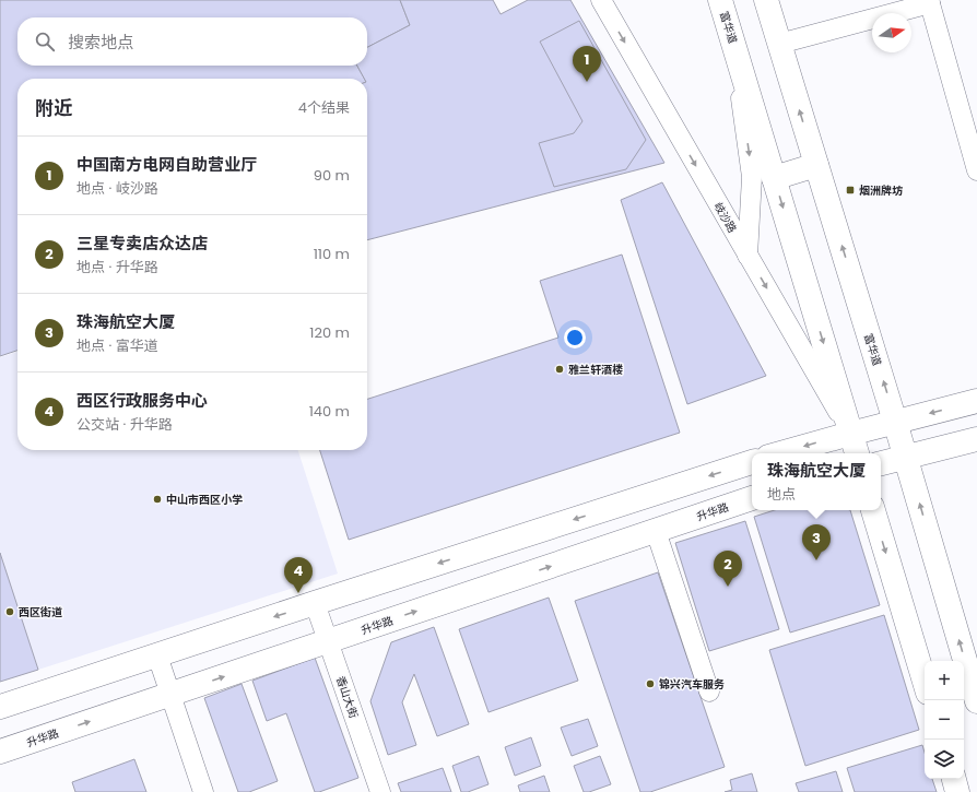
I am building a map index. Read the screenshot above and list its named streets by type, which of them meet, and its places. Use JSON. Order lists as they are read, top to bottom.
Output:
{
  "streets": {
    "main road": ["富华道", "升华路"],
    "street": ["岐沙路", "香山大街"]
  },
  "crossings": [
    ["富华道", "岐沙路"],
    ["升华路", "香山大街"]
  ],
  "one_way": ["岐沙路"],
  "places": {
    "transit": ["烟洲牌坊"],
    "other": [
      "雅兰轩酒楼",
      "中山市西区小学",
      "西区街道",
      "锦兴汽车服务"
    ]
  },
  "north": "right",
  "page": {
    "search": "搜索地点",
    "pins": [
      "1",
      "3",
      "2",
      "4"
    ],
    "heading": ["附近", "4个结果"],
    "list": [
      {
        "mark": "1",
        "name": "中国南方电网自助营业厅",
        "note": "地点 · 岐沙路",
        "value": "90 m"
      },
      {
        "mark": "2",
        "name": "三星专卖店众达店",
        "note": "地点 · 升华路",
        "value": "110 m"
      },
      {
        "mark": "3",
        "name": "珠海航空大厦",
        "note": "地点 · 富华道",
        "value": "120 m"
      },
      {
        "mark": "4",
        "name": "西区行政服务中心",
        "note": "公交站 · 升华路",
        "value": "140 m"
      }
    ],
    "popup": ["珠海航空大厦", "地点"],
    "map_buttons": ["+", "−"]
  }
}
